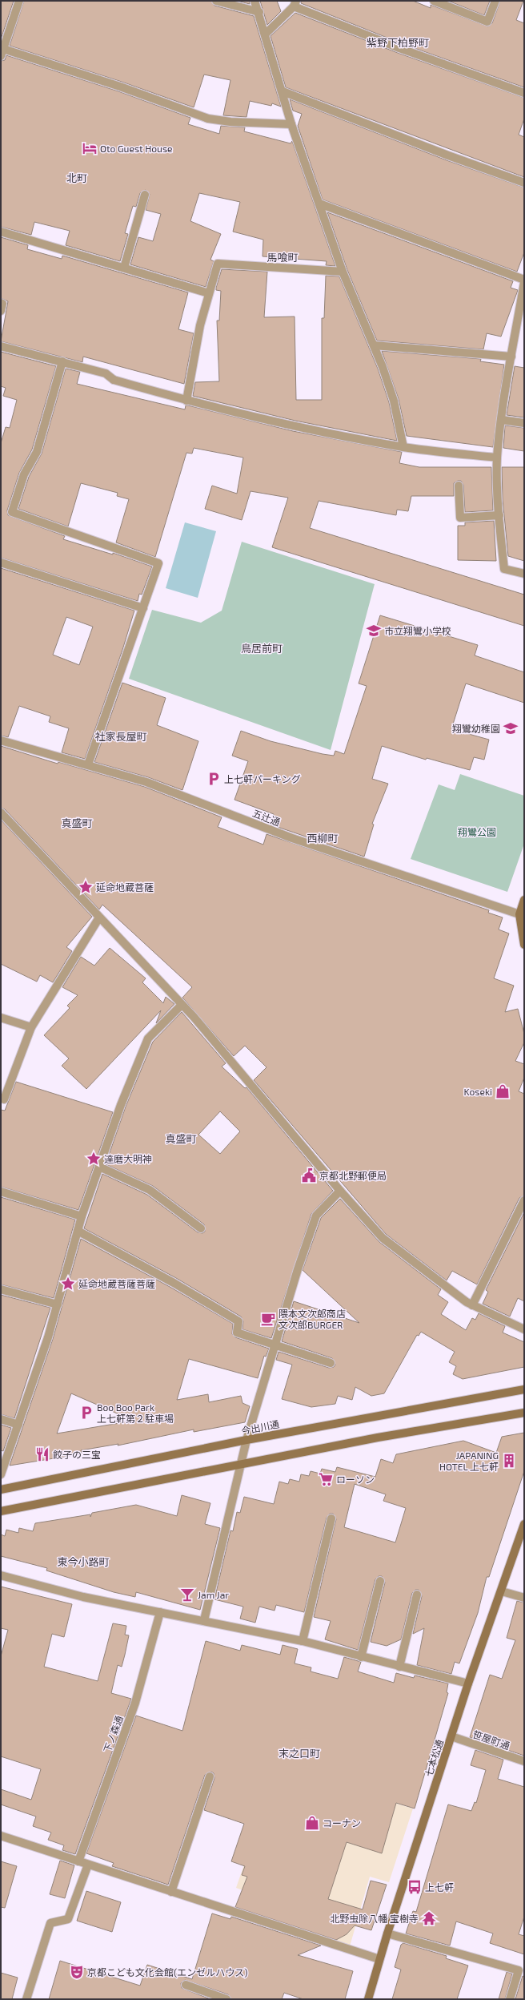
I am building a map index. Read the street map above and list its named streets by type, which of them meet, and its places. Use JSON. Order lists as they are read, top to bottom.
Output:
{
  "streets": {
    "main road": ["今出川通", "七本松通"],
    "street": ["五辻通", "下ノ森通", "笹屋町通"]
  },
  "crossings": [
    ["笹屋町通", "七本松通"]
  ],
  "districts": [
    "紫野下柏野町",
    "北町",
    "馬喰町",
    "鳥居前町",
    "社家長屋町",
    "真盛町",
    "西柳町",
    "真盛町",
    "東今小路町",
    "末之口町"
  ],
  "parks": ["翔鸞公園"],
  "places": {
    "hotel": ["Oto Guest House"],
    "school or university": ["市立翔鸞小学校", "翔鸞幼稚園"],
    "parking": ["上七軒パーキング", "Boo Boo Park 上七軒第２駐車場"],
    "place": ["延命地蔵菩薩", "達磨大明神", "延命地蔵菩薩菩薩"],
    "shop": ["Koseki", "コーナン"],
    "public building": ["京都北野郵便局"],
    "cafe": ["隈本文次郎商店 文次郎BURGER"],
    "restaurant": ["餃子の三宝"],
    "building": ["JAPANING HOTEL 上七軒"],
    "supermarket": ["ローソン"],
    "bar": ["Jam Jar"],
    "bus stop": ["上七軒"],
    "temple": ["北野虫除八幡 宝樹寺"],
    "theatre": ["京都こども文化会館(エンゼルハウス)"]
  }
}
